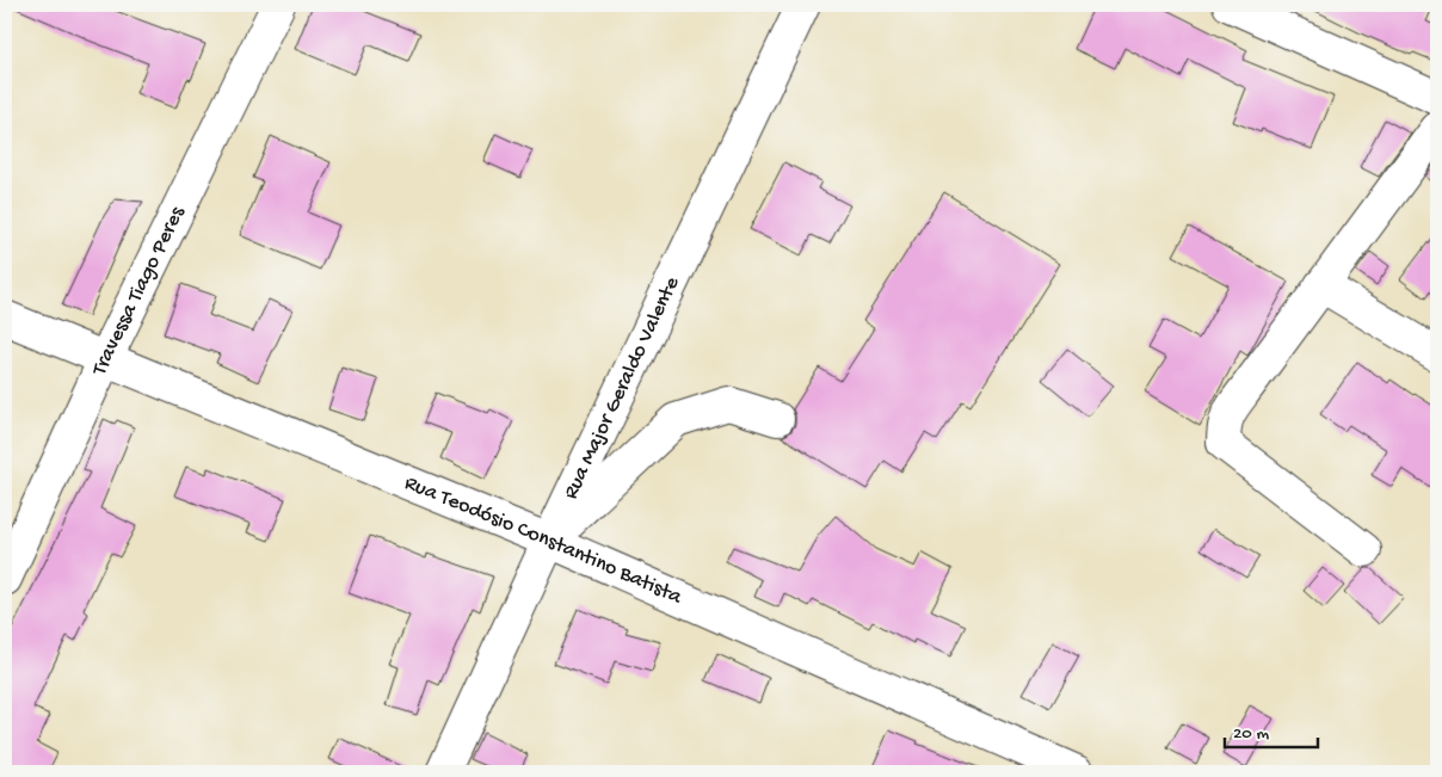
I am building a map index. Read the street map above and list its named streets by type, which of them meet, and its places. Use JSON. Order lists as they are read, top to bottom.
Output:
{
  "streets": {
    "street": ["Travessa Tiago Peres", "Rua Major Geraldo Valente", "Rua Teodósio Constantino Batista"]
  },
  "crossings": [
    ["Travessa Tiago Peres", "Rua Teodósio Constantino Batista"],
    ["Rua Major Geraldo Valente", "Rua Teodósio Constantino Batista"]
  ],
  "scale_bar": "20 m"
}
